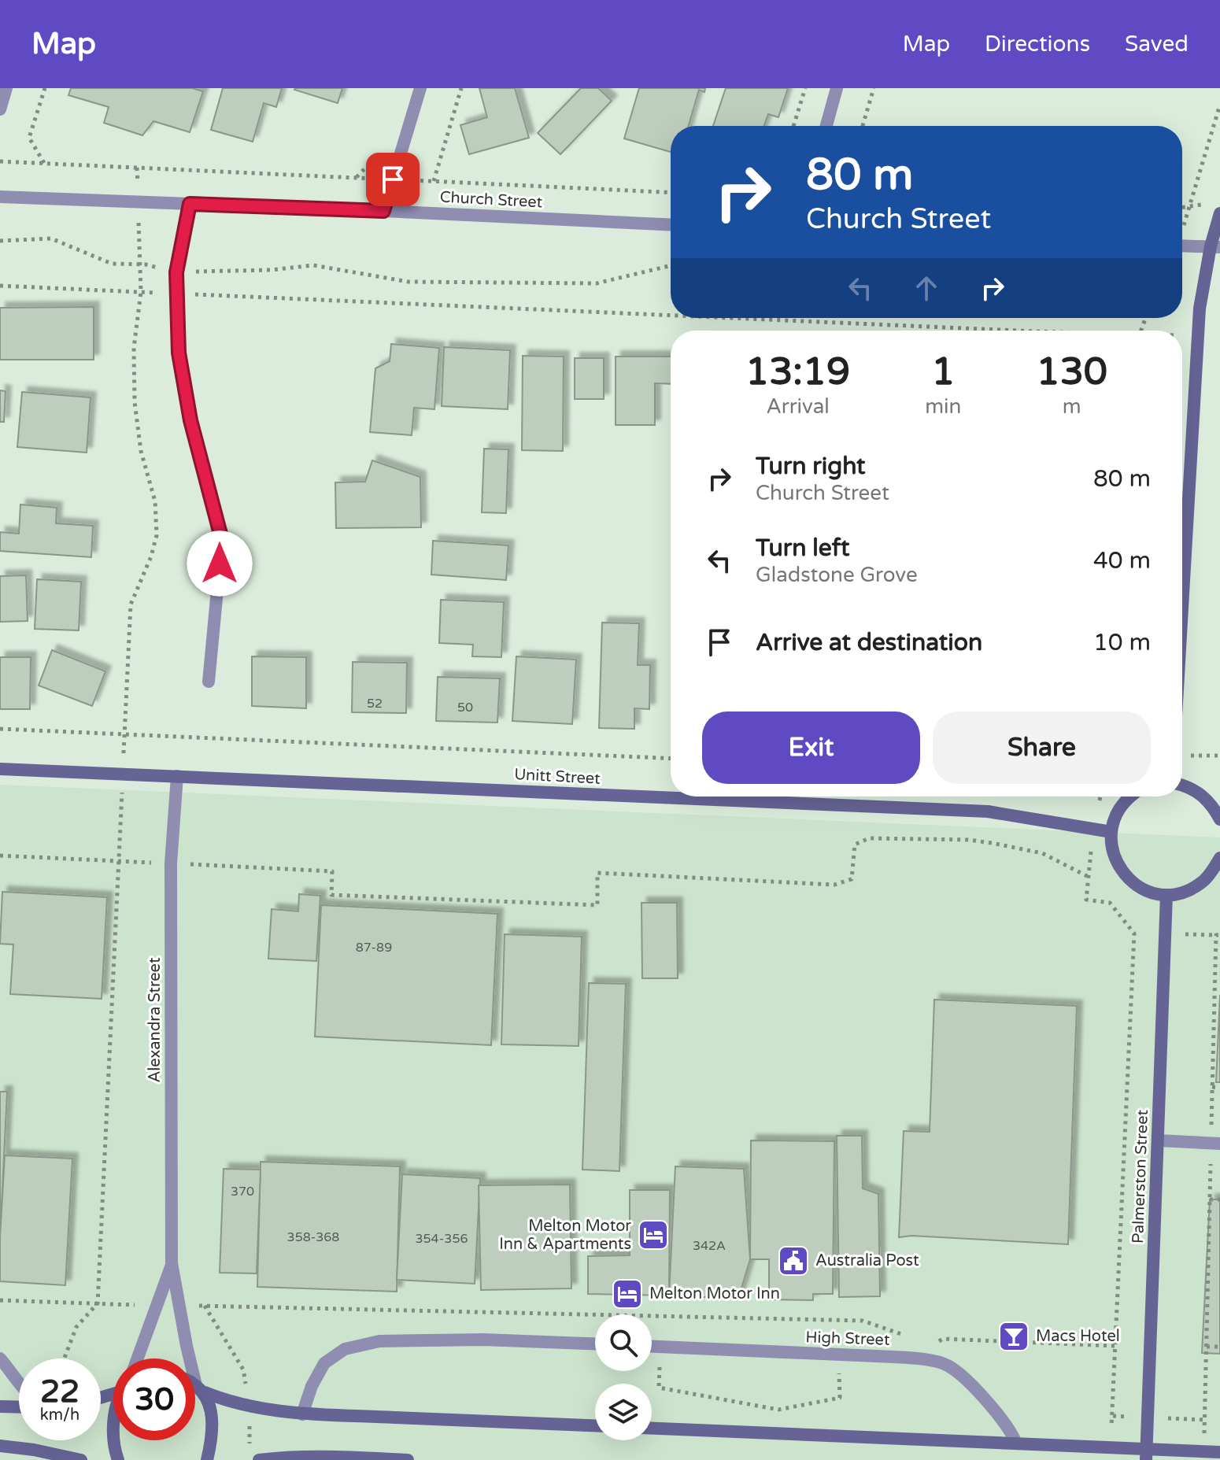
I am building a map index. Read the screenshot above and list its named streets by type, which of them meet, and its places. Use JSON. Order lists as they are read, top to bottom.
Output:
{
  "streets": {
    "street": [
      "Church Street",
      "Unitt Street",
      "Alexandra Street",
      "Palmerston Street",
      "High Street"
    ]
  },
  "crossings": [
    ["Unitt Street", "Alexandra Street"]
  ],
  "places": {
    "hotel": ["Melton Motor Inn & Apartments", "Melton Motor Inn"],
    "public building": ["Australia Post"],
    "bar": ["Macs Hotel"]
  },
  "house_numbers": [
    "52",
    "50",
    "87-89",
    "370",
    "358-368",
    "354-356",
    "342A"
  ],
  "page": {
    "header": "Map",
    "nav": ["Map", "Directions", "Saved"],
    "turn": ["80 m", "Church Street"],
    "eta": [
      "13:19",
      "Arrival",
      "1",
      "min",
      "130",
      "m"
    ],
    "list": [
      {
        "name": "Turn right",
        "note": "Church Street",
        "value": "80 m"
      },
      {
        "name": "Turn left",
        "note": "Gladstone Grove",
        "value": "40 m"
      },
      {
        "name": "Arrive at destination",
        "value": "10 m"
      }
    ],
    "buttons": ["Exit", "Share"],
    "speed": "22 km/h",
    "limit": "30"
  }
}
